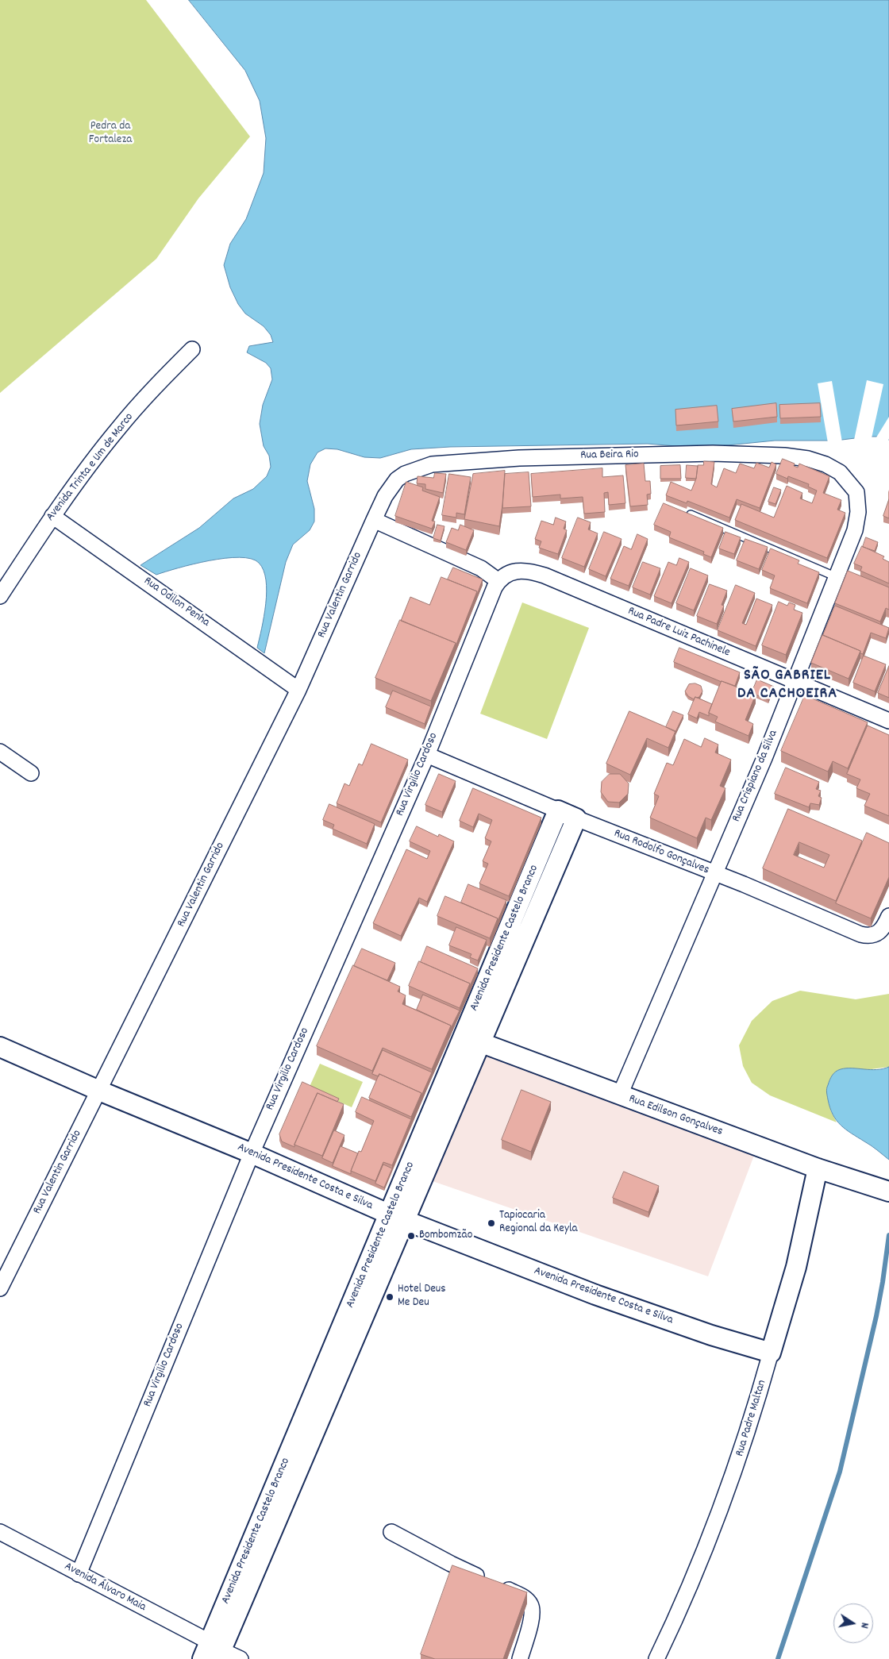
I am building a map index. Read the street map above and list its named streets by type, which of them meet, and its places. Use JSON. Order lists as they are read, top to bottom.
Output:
{
  "streets": {
    "street": [
      "Rua Beira Rio",
      "Avenida Trinta e Um de Marco",
      "Rua Valentin Garrido",
      "Rua Odilon Penha",
      "Rua Padre Luiz Pachinele",
      "Rua Virgilio Cardoso",
      "Rua Crispiano da Silva",
      "Rua Rodolfo Gonçalves",
      "Avenida Presidente Castelo Branco",
      "Rua Edilson Gonçalves",
      "Avenida Presidente Costa e Silva",
      "Rua Padre Maltan",
      "Avenida Álvaro Maia"
    ]
  },
  "crossings": [
    ["Rua Beira Rio", "Rua Valentin Garrido"],
    ["Rua Beira Rio", "Rua Crispiano da Silva"],
    ["Avenida Trinta e Um de Marco", "Rua Odilon Penha"],
    ["Rua Valentin Garrido", "Rua Odilon Penha"],
    ["Rua Valentin Garrido", "Avenida Presidente Costa e Silva"],
    ["Rua Padre Luiz Pachinele", "Rua Virgilio Cardoso"],
    ["Rua Padre Luiz Pachinele", "Rua Crispiano da Silva"],
    ["Rua Virgilio Cardoso", "Rua Rodolfo Gonçalves"],
    ["Rua Virgilio Cardoso", "Avenida Presidente Costa e Silva"],
    ["Rua Virgilio Cardoso", "Avenida Álvaro Maia"],
    ["Rua Crispiano da Silva", "Rua Rodolfo Gonçalves"],
    ["Rua Crispiano da Silva", "Rua Edilson Gonçalves"],
    ["Rua Rodolfo Gonçalves", "Avenida Presidente Castelo Branco"],
    ["Avenida Presidente Castelo Branco", "Rua Edilson Gonçalves"],
    ["Avenida Presidente Castelo Branco", "Avenida Presidente Costa e Silva"],
    ["Avenida Presidente Castelo Branco", "Avenida Álvaro Maia"],
    ["Rua Edilson Gonçalves", "Rua Padre Maltan"],
    ["Avenida Presidente Costa e Silva", "Rua Padre Maltan"]
  ],
  "districts": ["SÃO GABRIEL DA CACHOEIRA"],
  "parks": ["Pedra da Fortaleza"],
  "places": ["Tapiocaria Regional da Keyla", "Bombomzão", "Hotel Deus Me Deu"],
  "north": "right"
}
